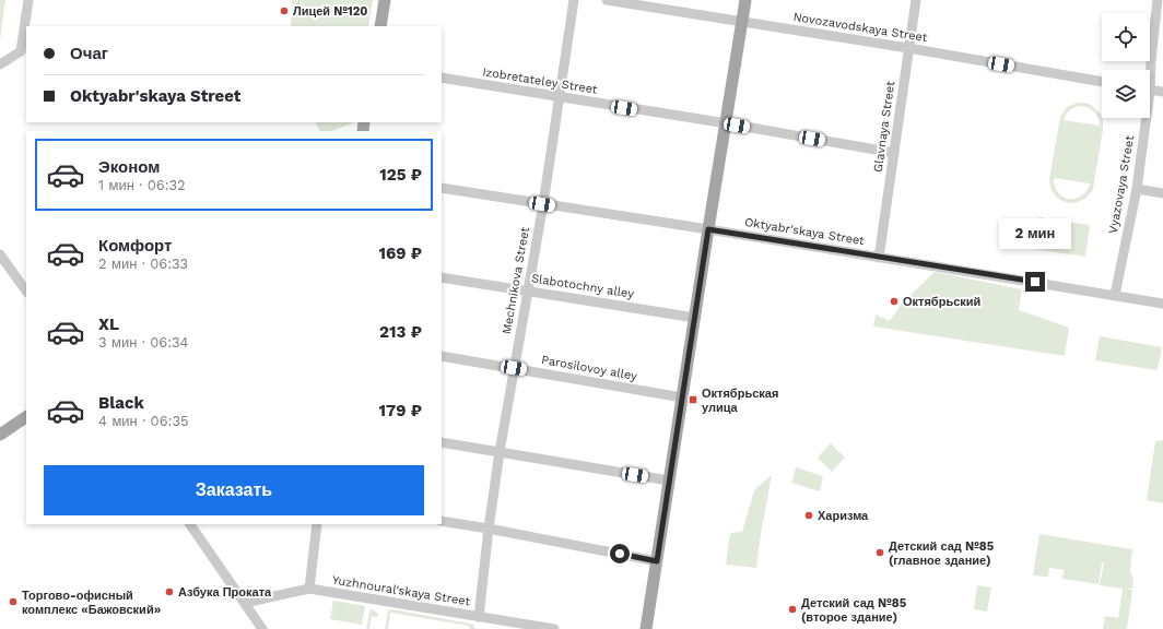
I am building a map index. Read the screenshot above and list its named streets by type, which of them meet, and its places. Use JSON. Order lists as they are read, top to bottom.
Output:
{
  "streets": {
    "street": [
      "Novozavodskaya Street",
      "Izobretateley Street",
      "Glavnaya Street",
      "Vyazovaya Street",
      "Oktyabr'skaya Street",
      "Mechnikova Street",
      "Slabotochny alley",
      "Parosilovoy alley",
      "Yuzhnoural'skaya Street"
    ]
  },
  "crossings": [
    ["Novozavodskaya Street", "Glavnaya Street"],
    ["Izobretateley Street", "Glavnaya Street"],
    ["Izobretateley Street", "Mechnikova Street"],
    ["Glavnaya Street", "Oktyabr'skaya Street"],
    ["Vyazovaya Street", "Oktyabr'skaya Street"],
    ["Oktyabr'skaya Street", "Mechnikova Street"],
    ["Mechnikova Street", "Slabotochny alley"],
    ["Mechnikova Street", "Parosilovoy alley"],
    ["Mechnikova Street", "Yuzhnoural'skaya Street"]
  ],
  "places": {
    "other": [
      "Лицей №120",
      "Октябрьский",
      "Харизма",
      "Детский сад №85 (главное здание)",
      "Азбука Проката",
      "Торгово-офисный комплекс «Бажовский»",
      "Детский сад №85 (второе здание)"
    ],
    "transit": ["Октябрьская улица"]
  },
  "page": {
    "banner": ["Очаг", "Oktyabr'skaya Street"],
    "list": [
      {
        "name": "Эконом",
        "note": "1 мин · 06:32",
        "value": "125 ₽"
      },
      {
        "name": "Комфорт",
        "note": "2 мин · 06:33",
        "value": "169 ₽"
      },
      {
        "name": "XL",
        "note": "3 мин · 06:34",
        "value": "213 ₽"
      },
      {
        "name": "Black",
        "note": "4 мин · 06:35",
        "value": "179 ₽"
      }
    ],
    "bubble": "2 мин",
    "buttons": "Заказать"
  }
}
